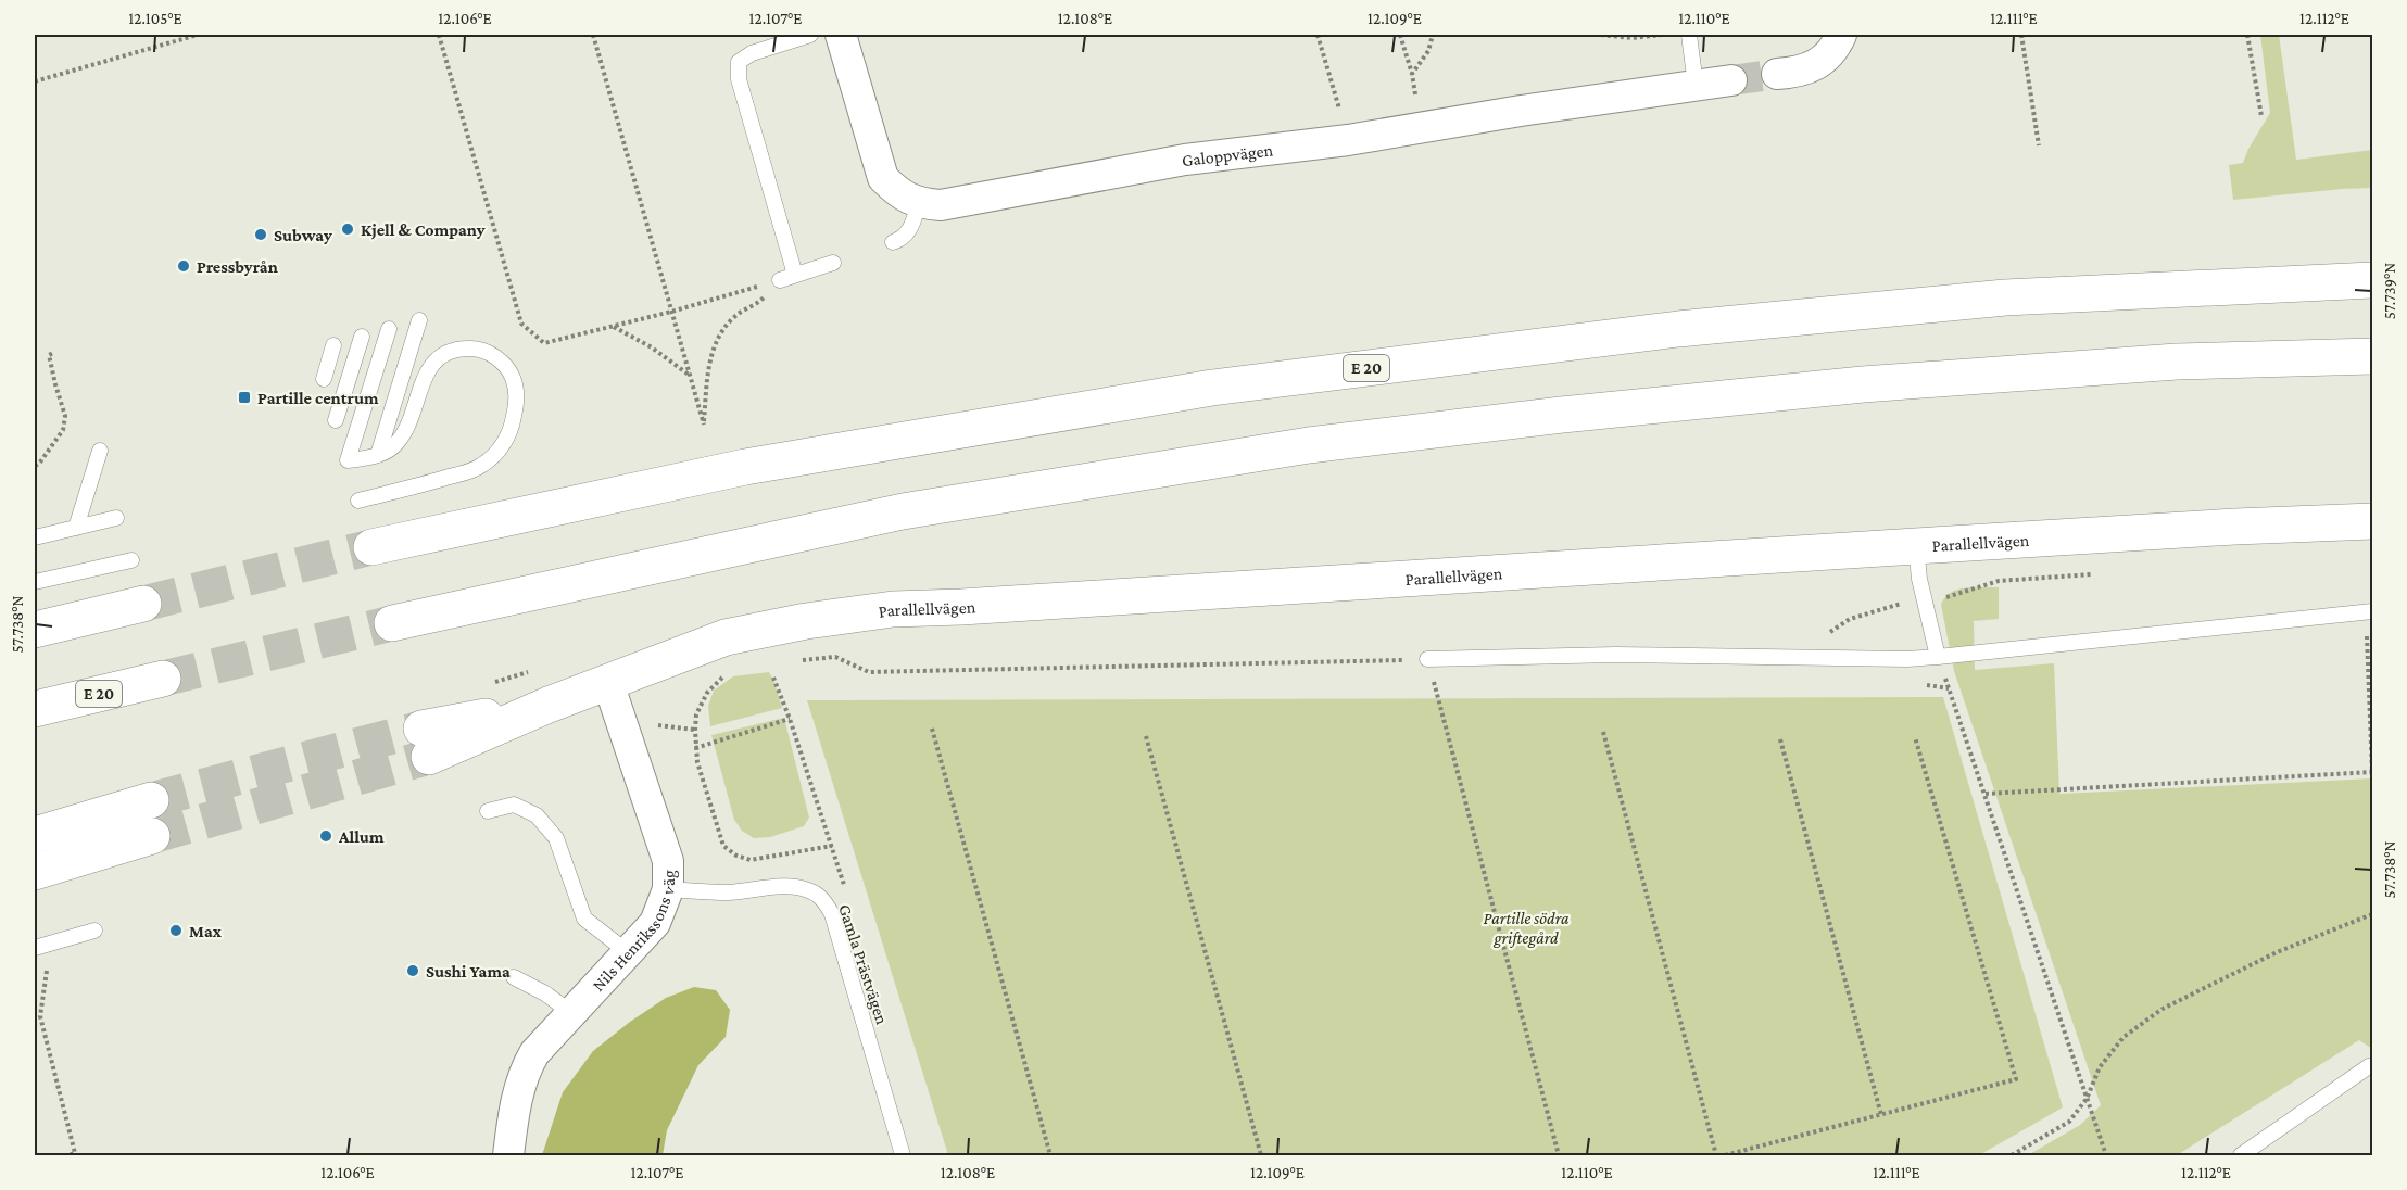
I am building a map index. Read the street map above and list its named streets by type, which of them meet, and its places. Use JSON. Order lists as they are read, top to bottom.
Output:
{
  "streets": {
    "main road": ["E 20", "Parallellvägen"],
    "street": ["Galoppvägen", "Nils Henrikssons väg"],
    "lane": ["Gamla Prästvägen"]
  },
  "crossings": [
    ["Parallellvägen", "Nils Henrikssons väg"],
    ["Nils Henrikssons väg", "Gamla Prästvägen"]
  ],
  "parks": ["Partille södra griftegård"],
  "places": {
    "other": [
      "Kjell & Company",
      "Subway",
      "Pressbyrån",
      "Allum",
      "Max",
      "Sushi Yama"
    ],
    "transit": ["Partille centrum"]
  },
  "coordinates": [
    "12.105°E",
    "12.106°E",
    "12.107°E",
    "12.108°E",
    "12.109°E",
    "12.110°E",
    "12.111°E",
    "12.112°E",
    "57.739°N",
    "57.738°N"
  ]
}
